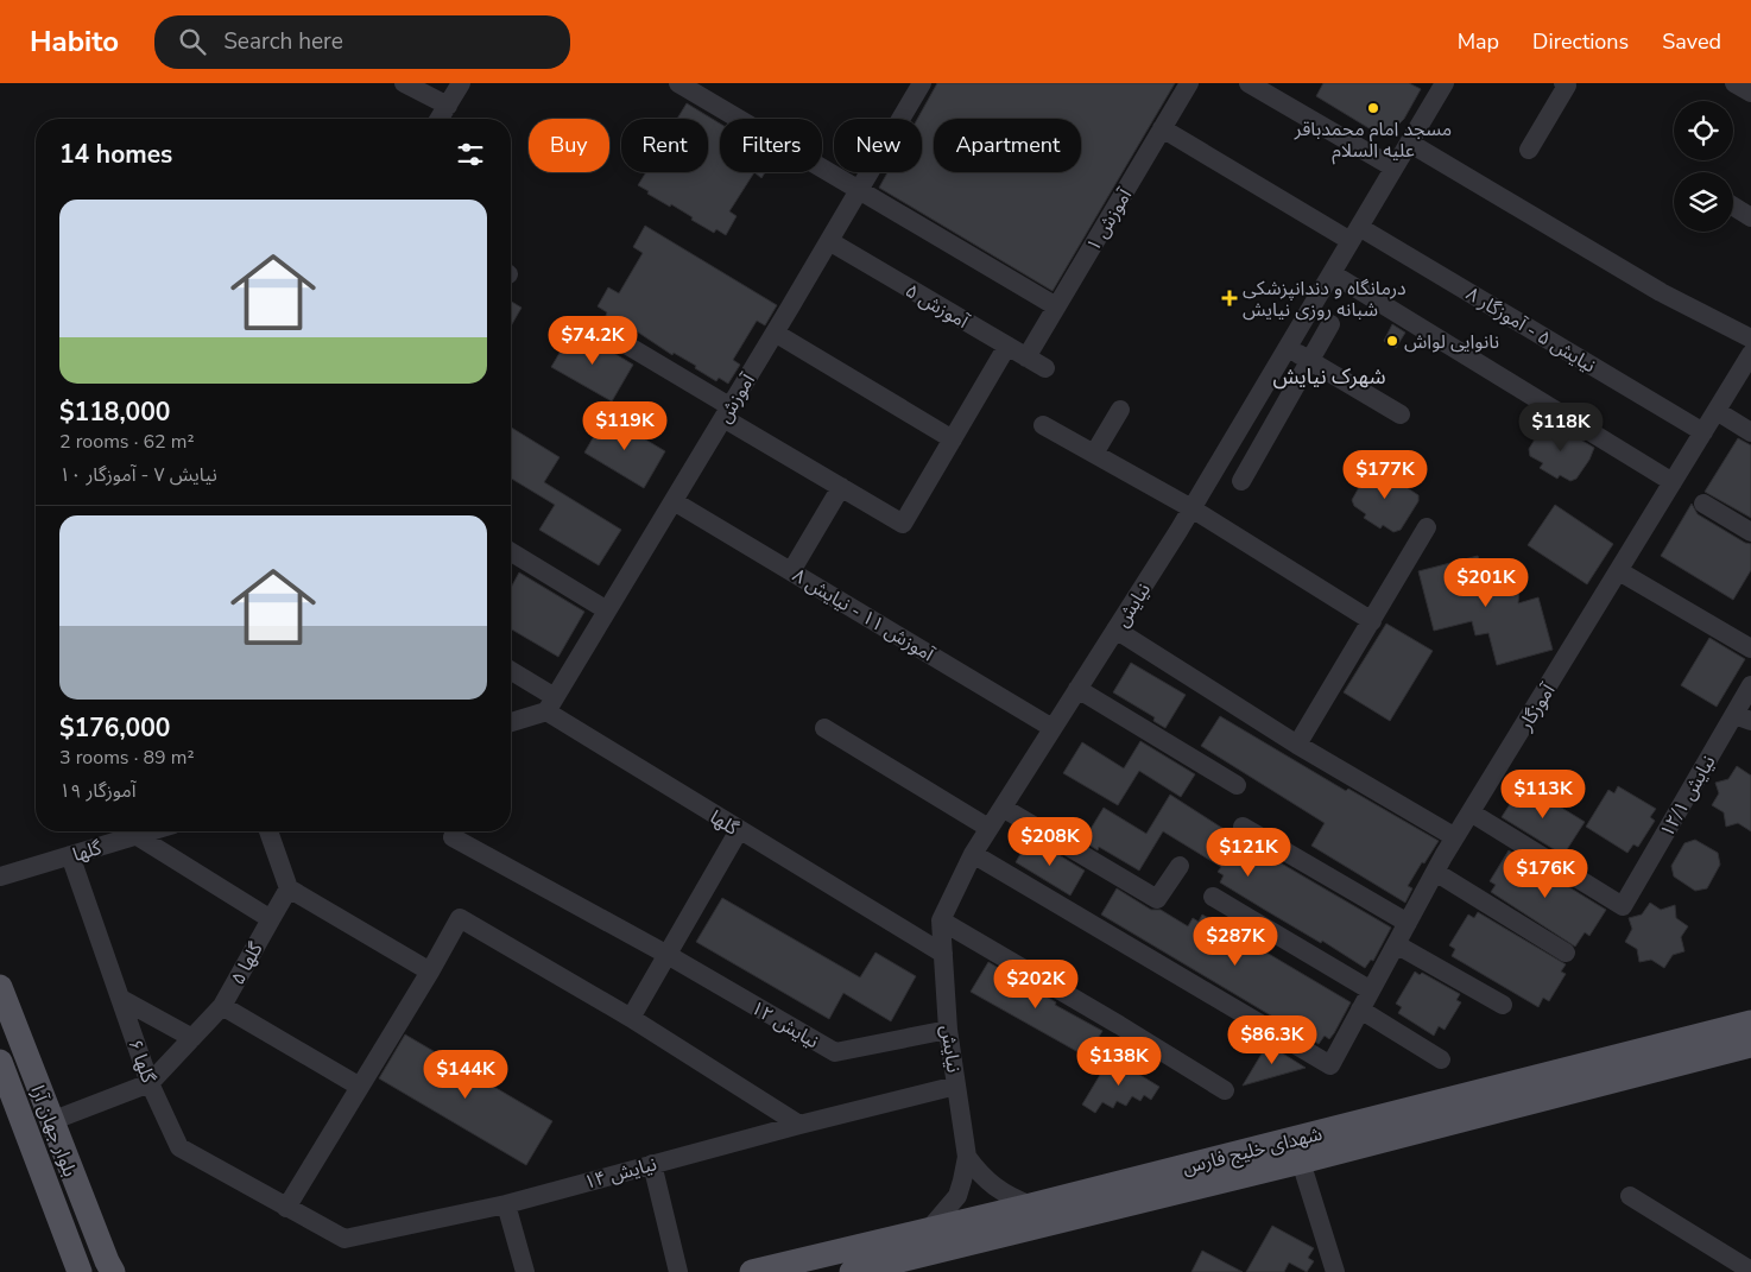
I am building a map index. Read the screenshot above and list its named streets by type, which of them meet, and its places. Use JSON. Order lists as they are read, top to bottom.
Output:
{
  "streets": {
    "main road": ["بلوار جهان آرا", "شهدای خلیج فارس"],
    "street": [
      "آموزش ۱",
      "آموزش ۵",
      "نیایش ۵ - آموزگار ۸",
      "آموزش",
      "نیایش",
      "آموزش ۱۱ - نیایش ۸",
      "آموزگار",
      "نیایش ۱۲/۱",
      "گلها",
      "گلها ۵",
      "نیایش ۱۲",
      "گلها ۶",
      "نیایش ۱۴"
    ]
  },
  "crossings": [
    ["آموزش ۱", "آموزش ۵"],
    ["آموزش ۱", "نیایش ۵ - آموزگار ۸"],
    ["آموزش ۵", "آموزش"],
    ["نیایش ۵ - آموزگار ۸", "نیایش"],
    ["نیایش ۵ - آموزگار ۸", "آموزگار"],
    ["آموزش", "آموزش ۱۱ - نیایش ۸"],
    ["آموزش", "گلها"],
    ["نیایش", "آموزش ۱۱ - نیایش ۸"],
    ["نیایش", "آموزگار"],
    ["نیایش", "گلها"],
    ["نیایش", "نیایش ۱۲"],
    ["نیایش", "شهدای خلیج فارس"],
    ["نیایش", "نیایش ۱۴"],
    ["آموزگار", "نیایش ۱۲/۱"],
    ["گلها", "گلها ۵"],
    ["گلها", "گلها ۶"],
    ["گلها ۶", "نیایش ۱۴"]
  ],
  "districts": ["شهرک نیایش"],
  "places": {
    "other": ["مسجد امام محمدباقر علیه السلام", "نانوایی لواش"],
    "health": ["درمانگاه و دندانپزشکی شبانه روزی نیایش"]
  },
  "page": {
    "header": "Habito",
    "search": "Search here",
    "nav": ["Map", "Directions", "Saved"],
    "chip": [
      "Buy",
      "Rent",
      "Filters",
      "New",
      "Apartment"
    ],
    "heading": "14 homes",
    "list": [
      {
        "name": "$118,000",
        "note": "2 rooms · 62 m² · نیایش ۷ - آموزگار ۱۰"
      },
      {
        "name": "$176,000",
        "note": "3 rooms · 89 m² · آموزگار ۱۹"
      }
    ],
    "price": [
      "$74.2K",
      "$119K",
      "$118K",
      "$177K",
      "$201K",
      "$113K",
      "$208K",
      "$121K",
      "$176K",
      "$287K",
      "$202K",
      "$86.3K",
      "$138K",
      "$144K"
    ]
  }
}
